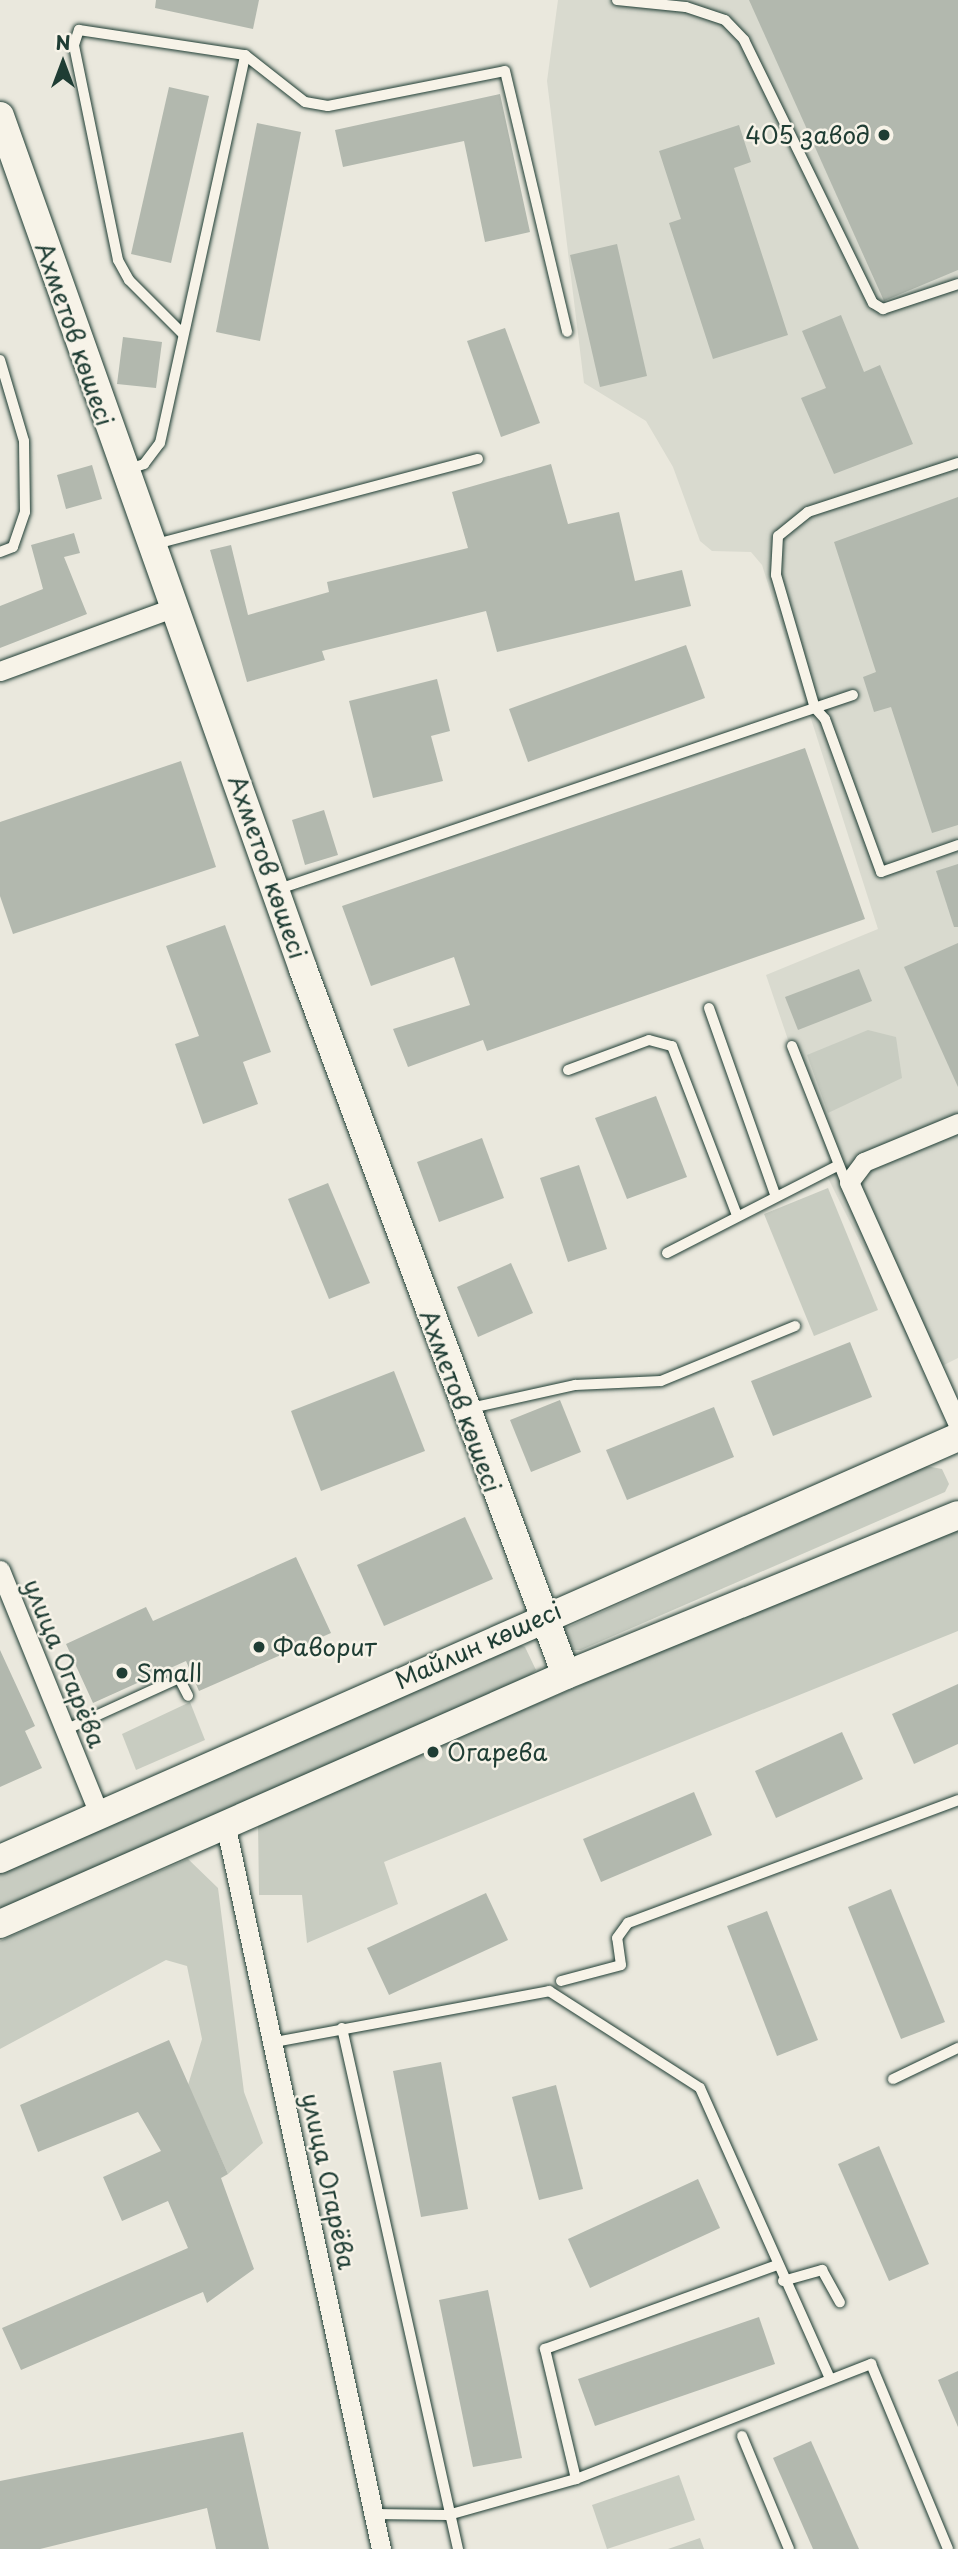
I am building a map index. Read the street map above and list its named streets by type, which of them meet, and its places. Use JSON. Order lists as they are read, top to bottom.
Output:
{
  "streets": {
    "main road": ["Ахметов көшесі", "Майлин көшесі"],
    "street": ["улица Огарёва"]
  },
  "crossings": [
    ["Ахметов көшесі", "Майлин көшесі"],
    ["Майлин көшесі", "улица Огарёва"]
  ],
  "places": [
    "405 завод",
    "Фаворит",
    "Small",
    "Огарева"
  ],
  "north": "top"
}
